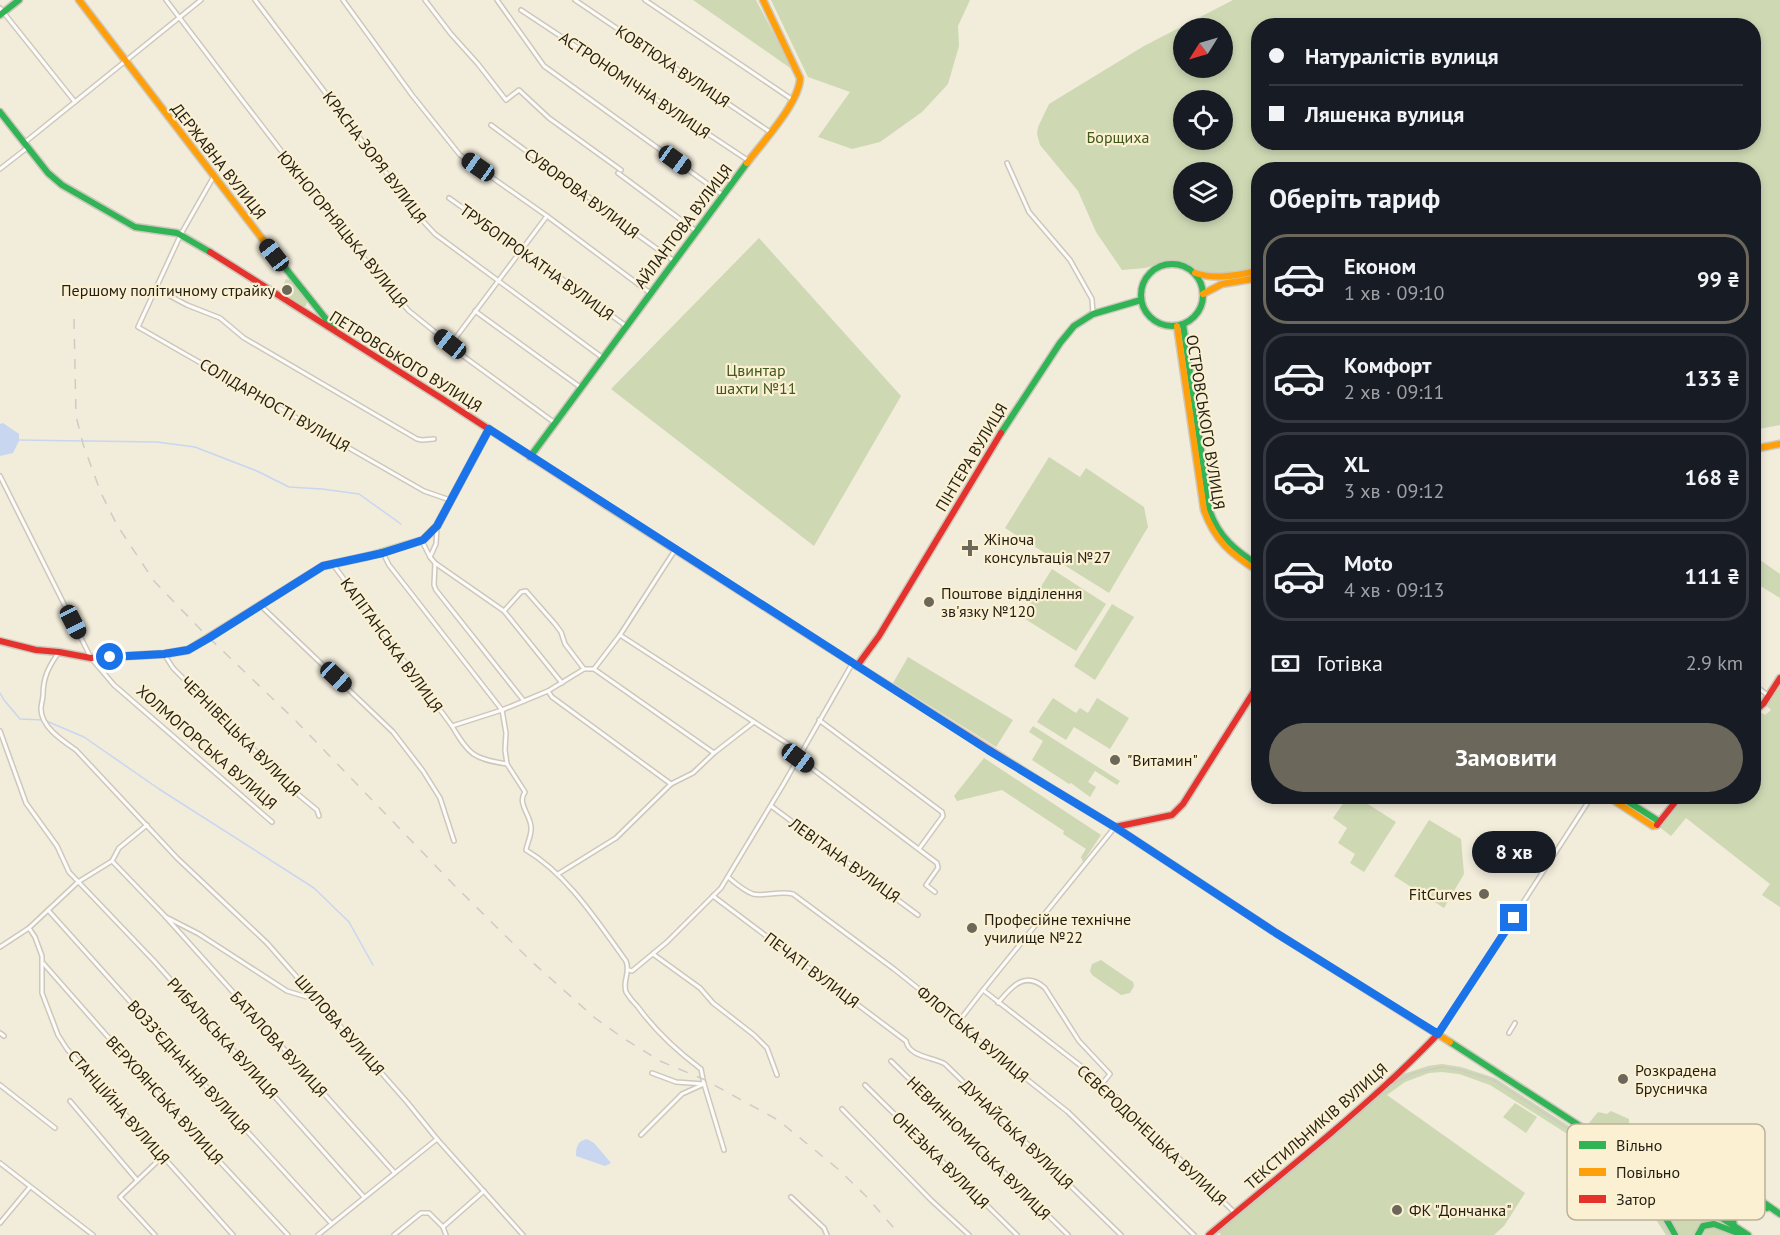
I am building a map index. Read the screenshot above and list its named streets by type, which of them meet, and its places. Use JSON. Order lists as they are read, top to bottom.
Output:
{
  "streets": {
    "street": [
      "КОВТЮХА ВУЛИЦЯ",
      "АСТРОНОМІЧНА ВУЛИЦЯ",
      "КРАСНА ЗОРЯ ВУЛИЦЯ",
      "ДЕРЖАВНА ВУЛИЦЯ",
      "СУВОРОВА ВУЛИЦЯ",
      "АЙЛАНТОВА ВУЛИЦЯ",
      "ЮЖНОГОРНЯЦЬКА ВУЛИЦЯ",
      "ТРУБОПРОКАТНА ВУЛИЦЯ",
      "ПЕТРОВСЬКОГО ВУЛИЦЯ",
      "СОЛІДАРНОСТІ ВУЛИЦЯ",
      "ОСТРОВСЬКОГО ВУЛИЦЯ",
      "ПІНТЕРА ВУЛИЦЯ",
      "КАПІТАНСЬКА ВУЛИЦЯ",
      "ЧЕРНІВЕЦЬКА ВУЛИЦЯ",
      "ХОЛМОГОРСЬКА ВУЛИЦЯ",
      "ЛЕВІТАНА ВУЛИЦЯ",
      "ПЕЧАТІ ВУЛИЦЯ",
      "ШИЛОВА ВУЛИЦЯ",
      "ФЛОТСЬКА ВУЛИЦЯ",
      "РИБАЛЬСЬКА ВУЛИЦЯ",
      "БАТАЛОВА ВУЛИЦЯ",
      "ВОЗЗ’ЄДНАННЯ ВУЛИЦЯ",
      "ВЕРХОЯНСЬКА ВУЛИЦЯ",
      "СТАНЦІЙНА ВУЛИЦЯ",
      "ТЕКСТИЛЬНИКІВ ВУЛИЦЯ",
      "ДУНАЙСЬКА ВУЛИЦЯ",
      "СЄВЄРОДОНЕЦЬКА ВУЛИЦЯ",
      "НЕВИННОМИСЬКА ВУЛИЦЯ",
      "ОНЕЗЬКА ВУЛИЦЯ"
    ]
  },
  "crossings": [
    ["КОВТЮХА ВУЛИЦЯ", "АЙЛАНТОВА ВУЛИЦЯ"],
    ["АСТРОНОМІЧНА ВУЛИЦЯ", "АЙЛАНТОВА ВУЛИЦЯ"],
    ["КРАСНА ЗОРЯ ВУЛИЦЯ", "АЙЛАНТОВА ВУЛИЦЯ"],
    ["ДЕРЖАВНА ВУЛИЦЯ", "ПЕТРОВСЬКОГО ВУЛИЦЯ"],
    ["ДЕРЖАВНА ВУЛИЦЯ", "СОЛІДАРНОСТІ ВУЛИЦЯ"],
    ["СУВОРОВА ВУЛИЦЯ", "АЙЛАНТОВА ВУЛИЦЯ"],
    ["АЙЛАНТОВА ВУЛИЦЯ", "ЮЖНОГОРНЯЦЬКА ВУЛИЦЯ"],
    ["АЙЛАНТОВА ВУЛИЦЯ", "ТРУБОПРОКАТНА ВУЛИЦЯ"],
    ["АЙЛАНТОВА ВУЛИЦЯ", "ПЕТРОВСЬКОГО ВУЛИЦЯ"],
    ["ПЕТРОВСЬКОГО ВУЛИЦЯ", "СОЛІДАРНОСТІ ВУЛИЦЯ"],
    ["ПЕТРОВСЬКОГО ВУЛИЦЯ", "ПІНТЕРА ВУЛИЦЯ"],
    ["ПЕТРОВСЬКОГО ВУЛИЦЯ", "ТЕКСТИЛЬНИКІВ ВУЛИЦЯ"],
    ["ОСТРОВСЬКОГО ВУЛИЦЯ", "ПІНТЕРА ВУЛИЦЯ"],
    ["ПЕЧАТІ ВУЛИЦЯ", "ДУНАЙСЬКА ВУЛИЦЯ"],
    ["ШИЛОВА ВУЛИЦЯ", "БАТАЛОВА ВУЛИЦЯ"],
    ["ВЕРХОЯНСЬКА ВУЛИЦЯ", "СТАНЦІЙНА ВУЛИЦЯ"],
    ["ТЕКСТИЛЬНИКІВ ВУЛИЦЯ", "СЄВЄРОДОНЕЦЬКА ВУЛИЦЯ"]
  ],
  "parks": ["Борщиха", "Цвинтар шахти №11"],
  "places": {
    "other": [
      "Першому політичному страйку",
      "Поштове відділення зв'язку №120",
      "\"Витамин\"",
      "FitCurves",
      "Професійне технічне училище №22",
      "Розкрадена Брусничка",
      "ФК \"Дончанка\""
    ],
    "health": ["Жіноча консультація №27"]
  },
  "legend": ["Вільно", "Повільно", "Затор"],
  "north": "bottom left",
  "page": {
    "banner": ["Натуралістів вулиця", "Ляшенка вулиця"],
    "heading": "Оберіть тариф",
    "list": [
      {
        "name": "Економ",
        "note": "1 хв · 09:10",
        "value": "99 ₴"
      },
      {
        "name": "Комфорт",
        "note": "2 хв · 09:11",
        "value": "133 ₴"
      },
      {
        "name": "XL",
        "note": "3 хв · 09:12",
        "value": "168 ₴"
      },
      {
        "name": "Moto",
        "note": "4 хв · 09:13",
        "value": "111 ₴"
      }
    ],
    "pay": ["Готівка", "2.9 km"],
    "buttons": "Замовити",
    "bubble": "8 хв"
  }
}
